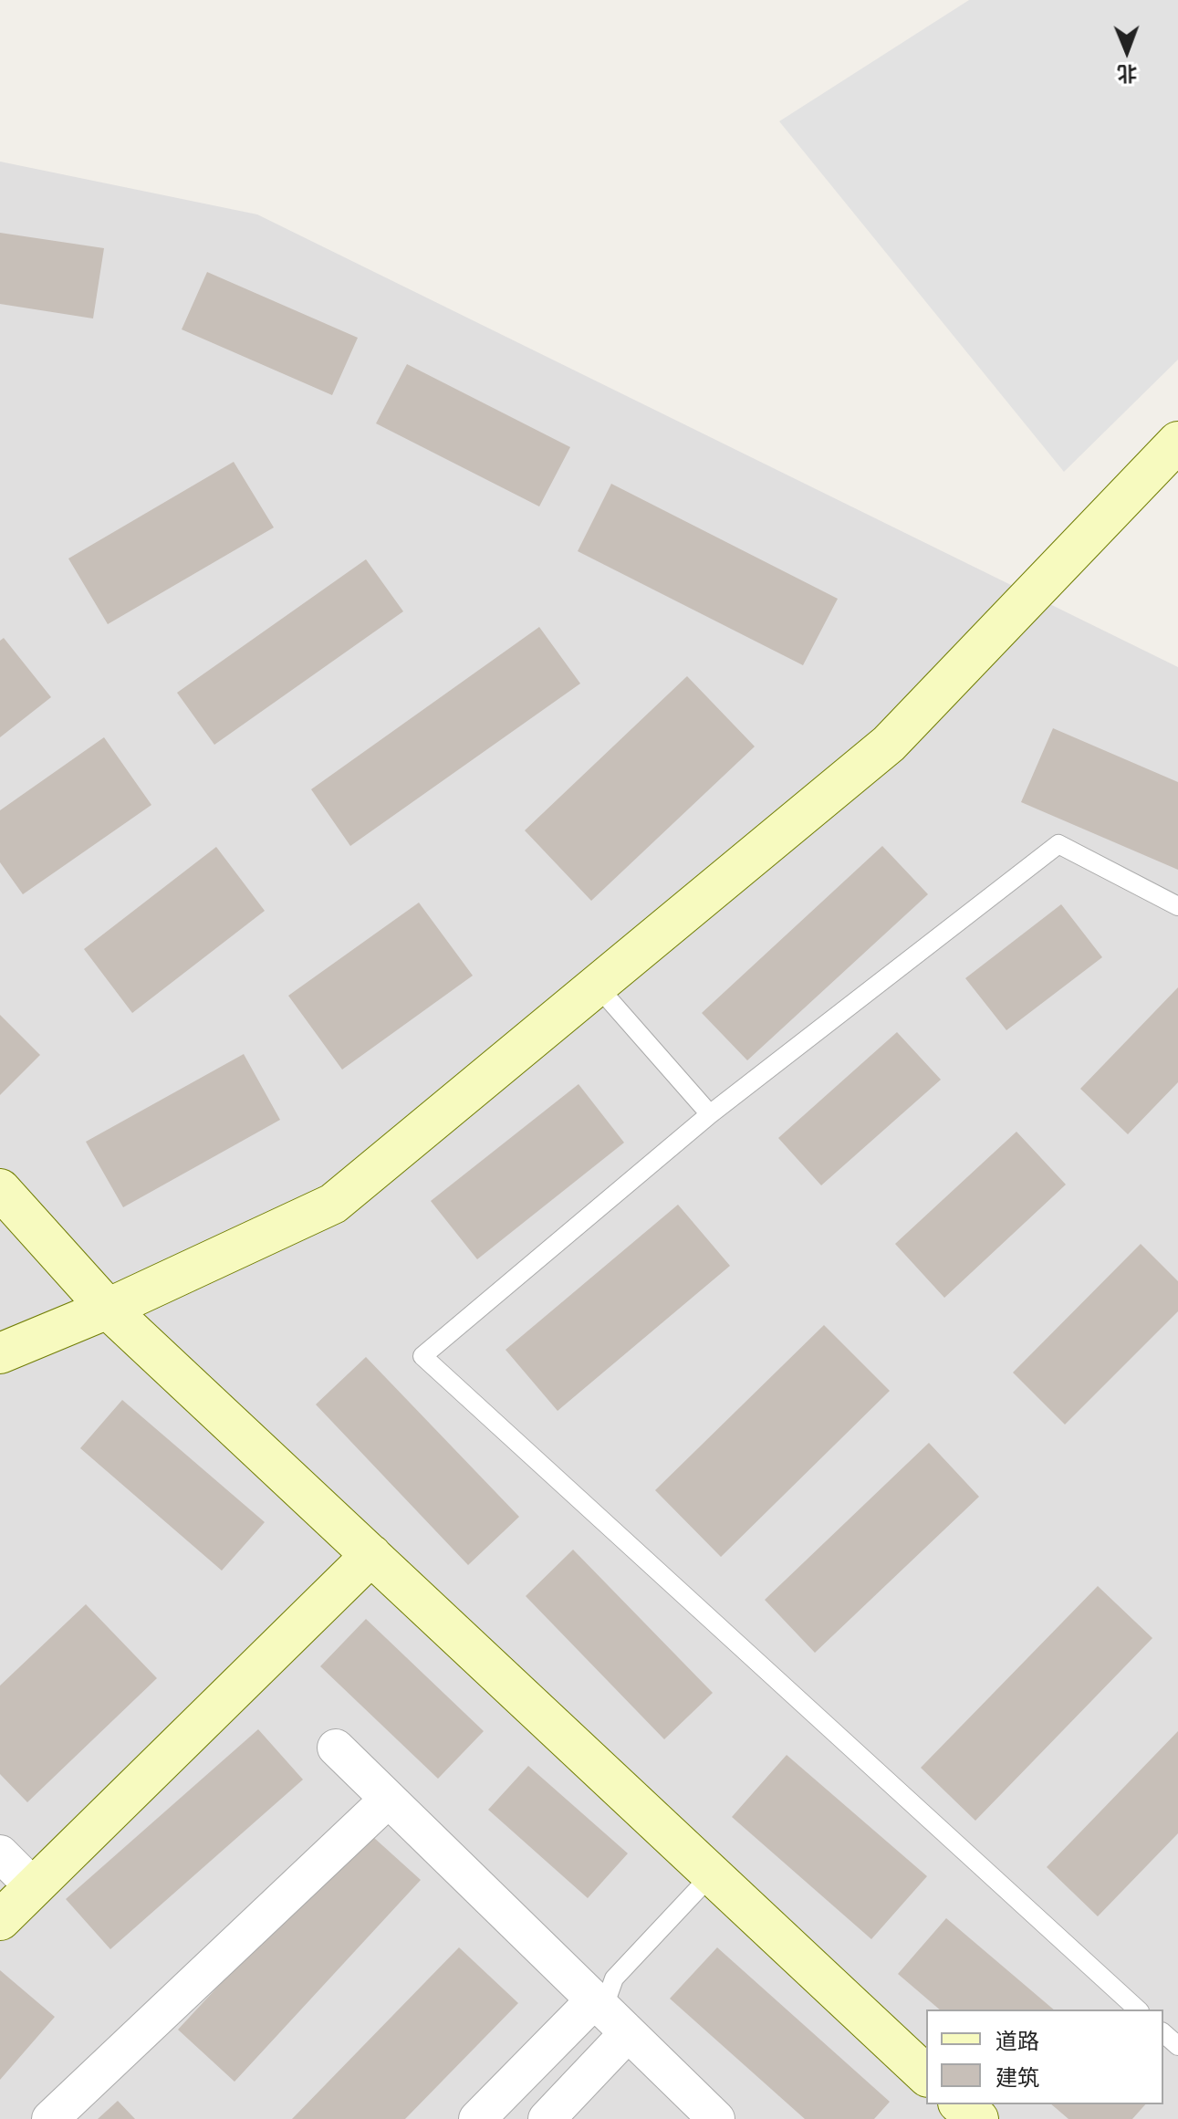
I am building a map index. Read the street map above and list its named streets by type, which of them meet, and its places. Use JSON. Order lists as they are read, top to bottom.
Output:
{
  "legend": ["道路", "建筑"],
  "north": "bottom"
}
